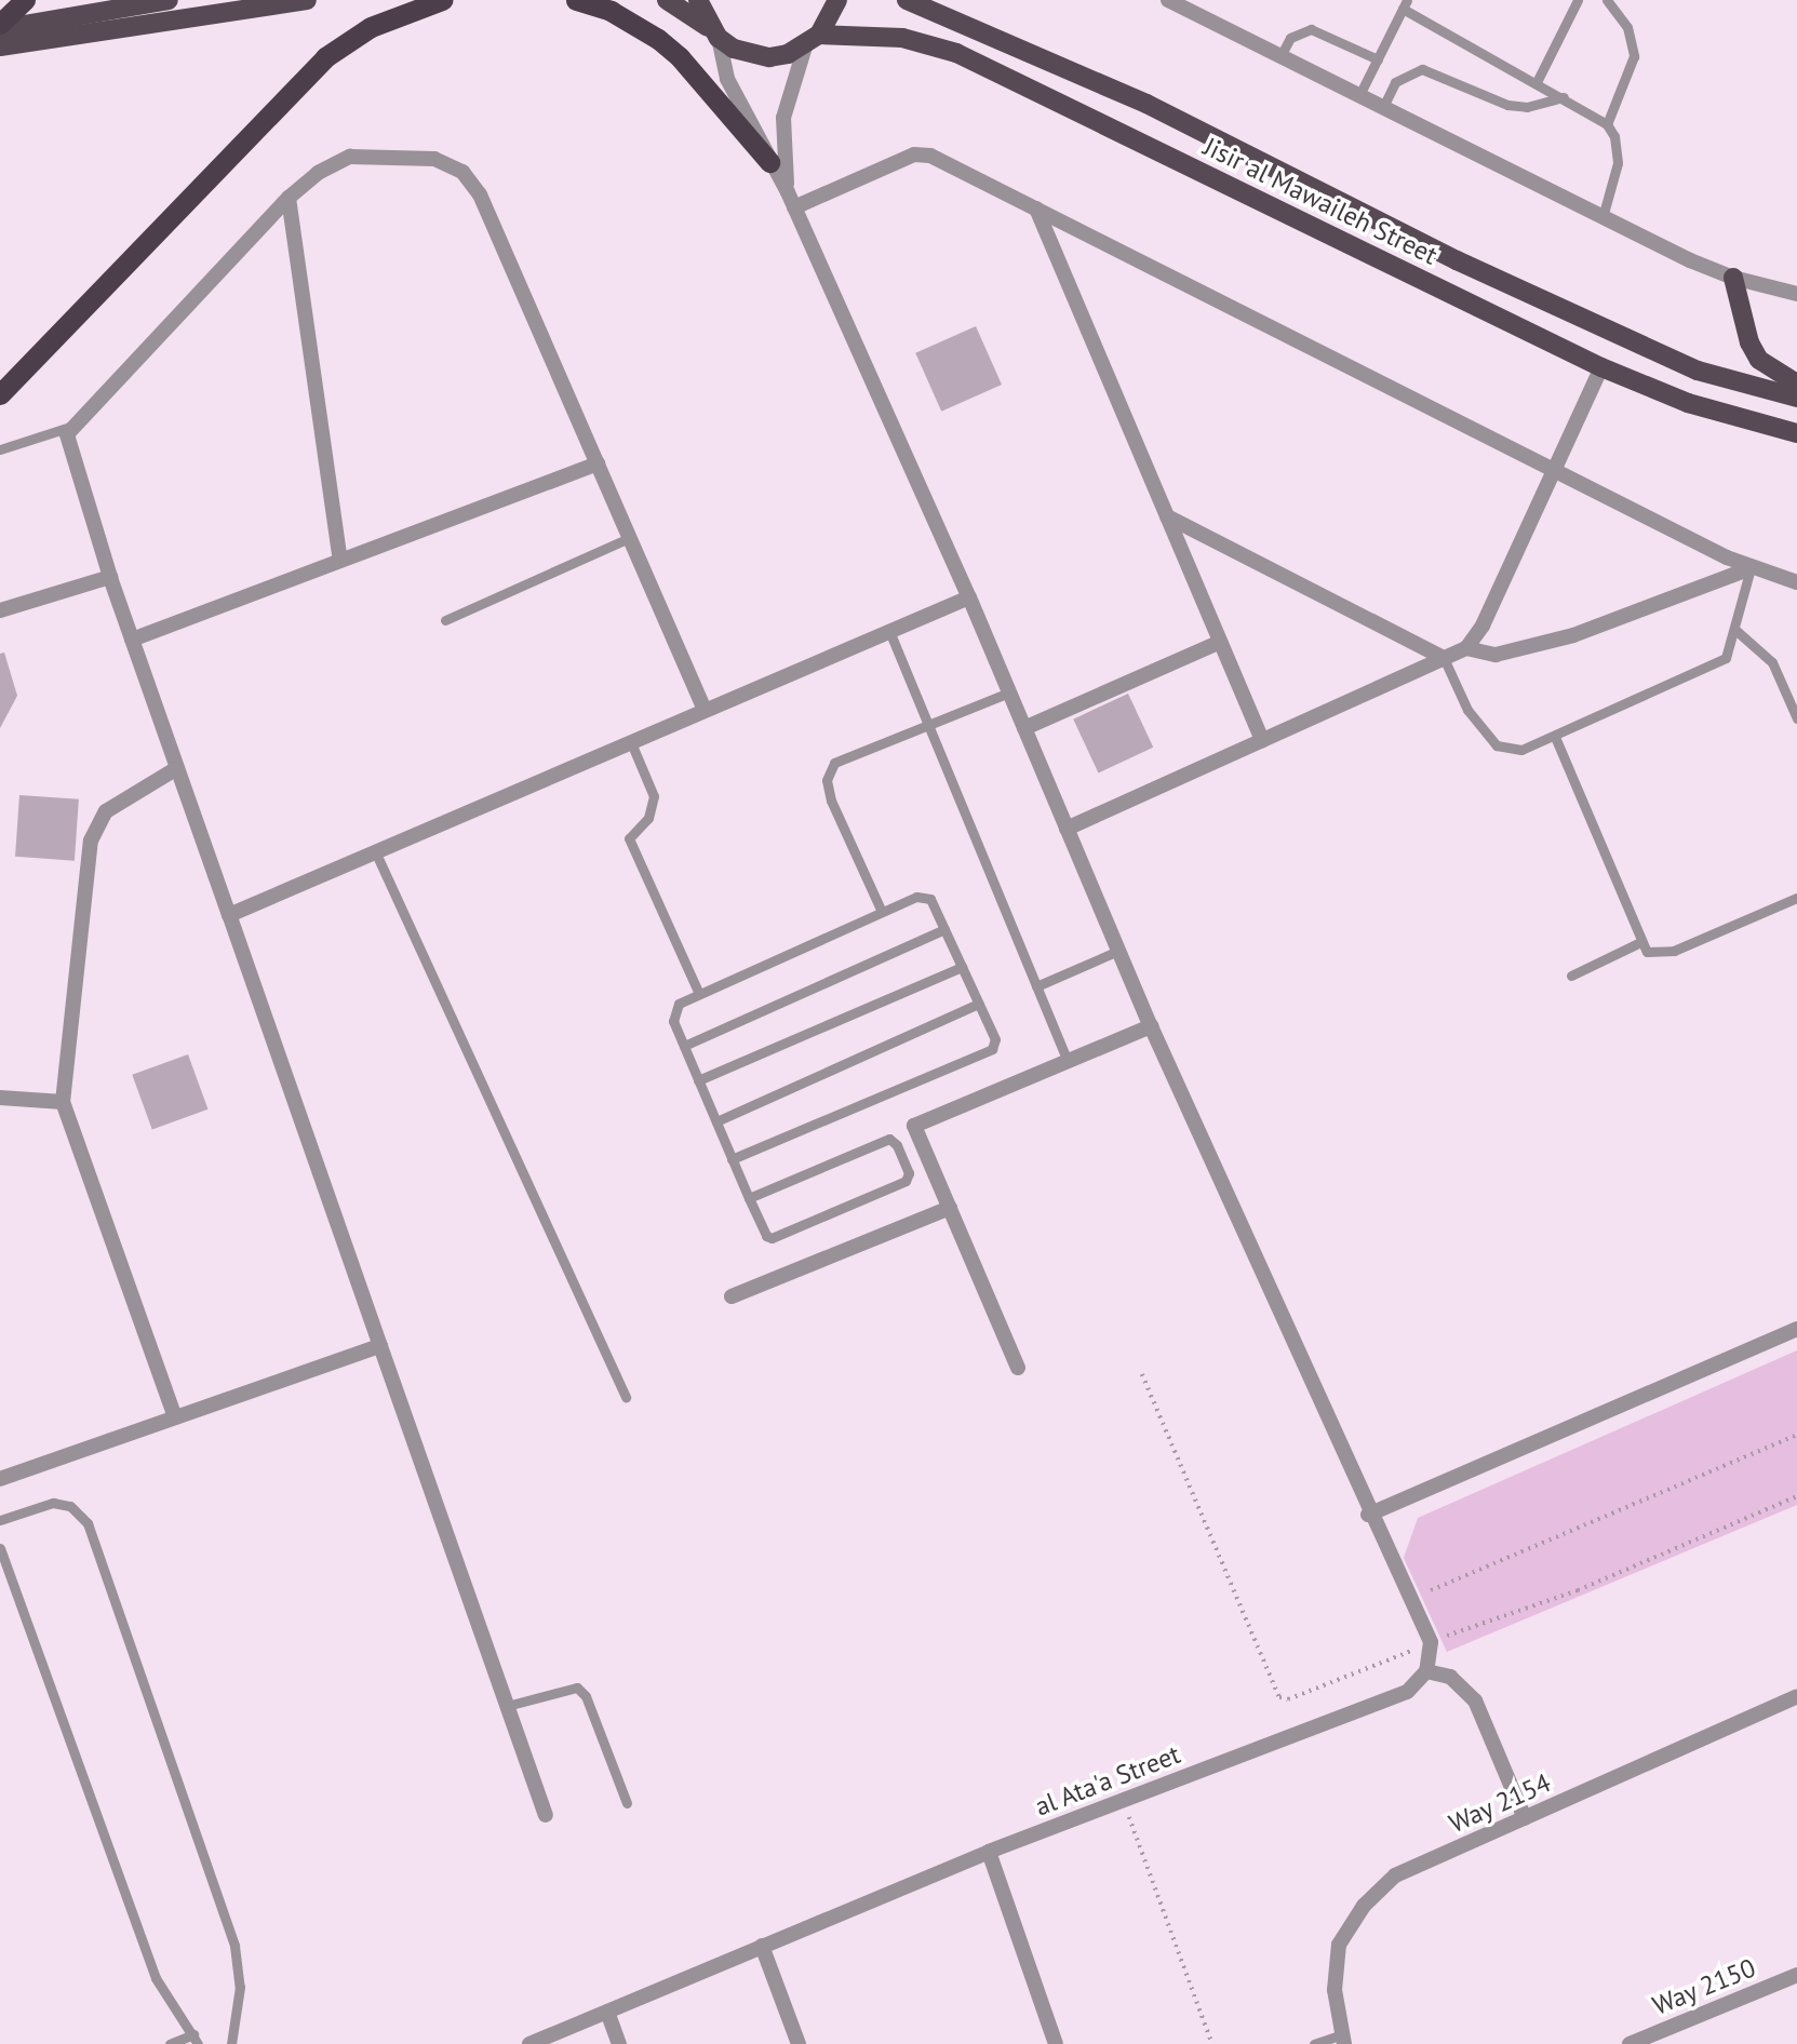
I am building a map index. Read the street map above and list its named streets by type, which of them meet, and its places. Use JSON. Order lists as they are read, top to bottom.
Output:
{
  "streets": {
    "main road": ["Jisir al Mawaileh Street"],
    "street": ["al Ata'a Street", "Way 2154", "Way 2150"]
  }
}
